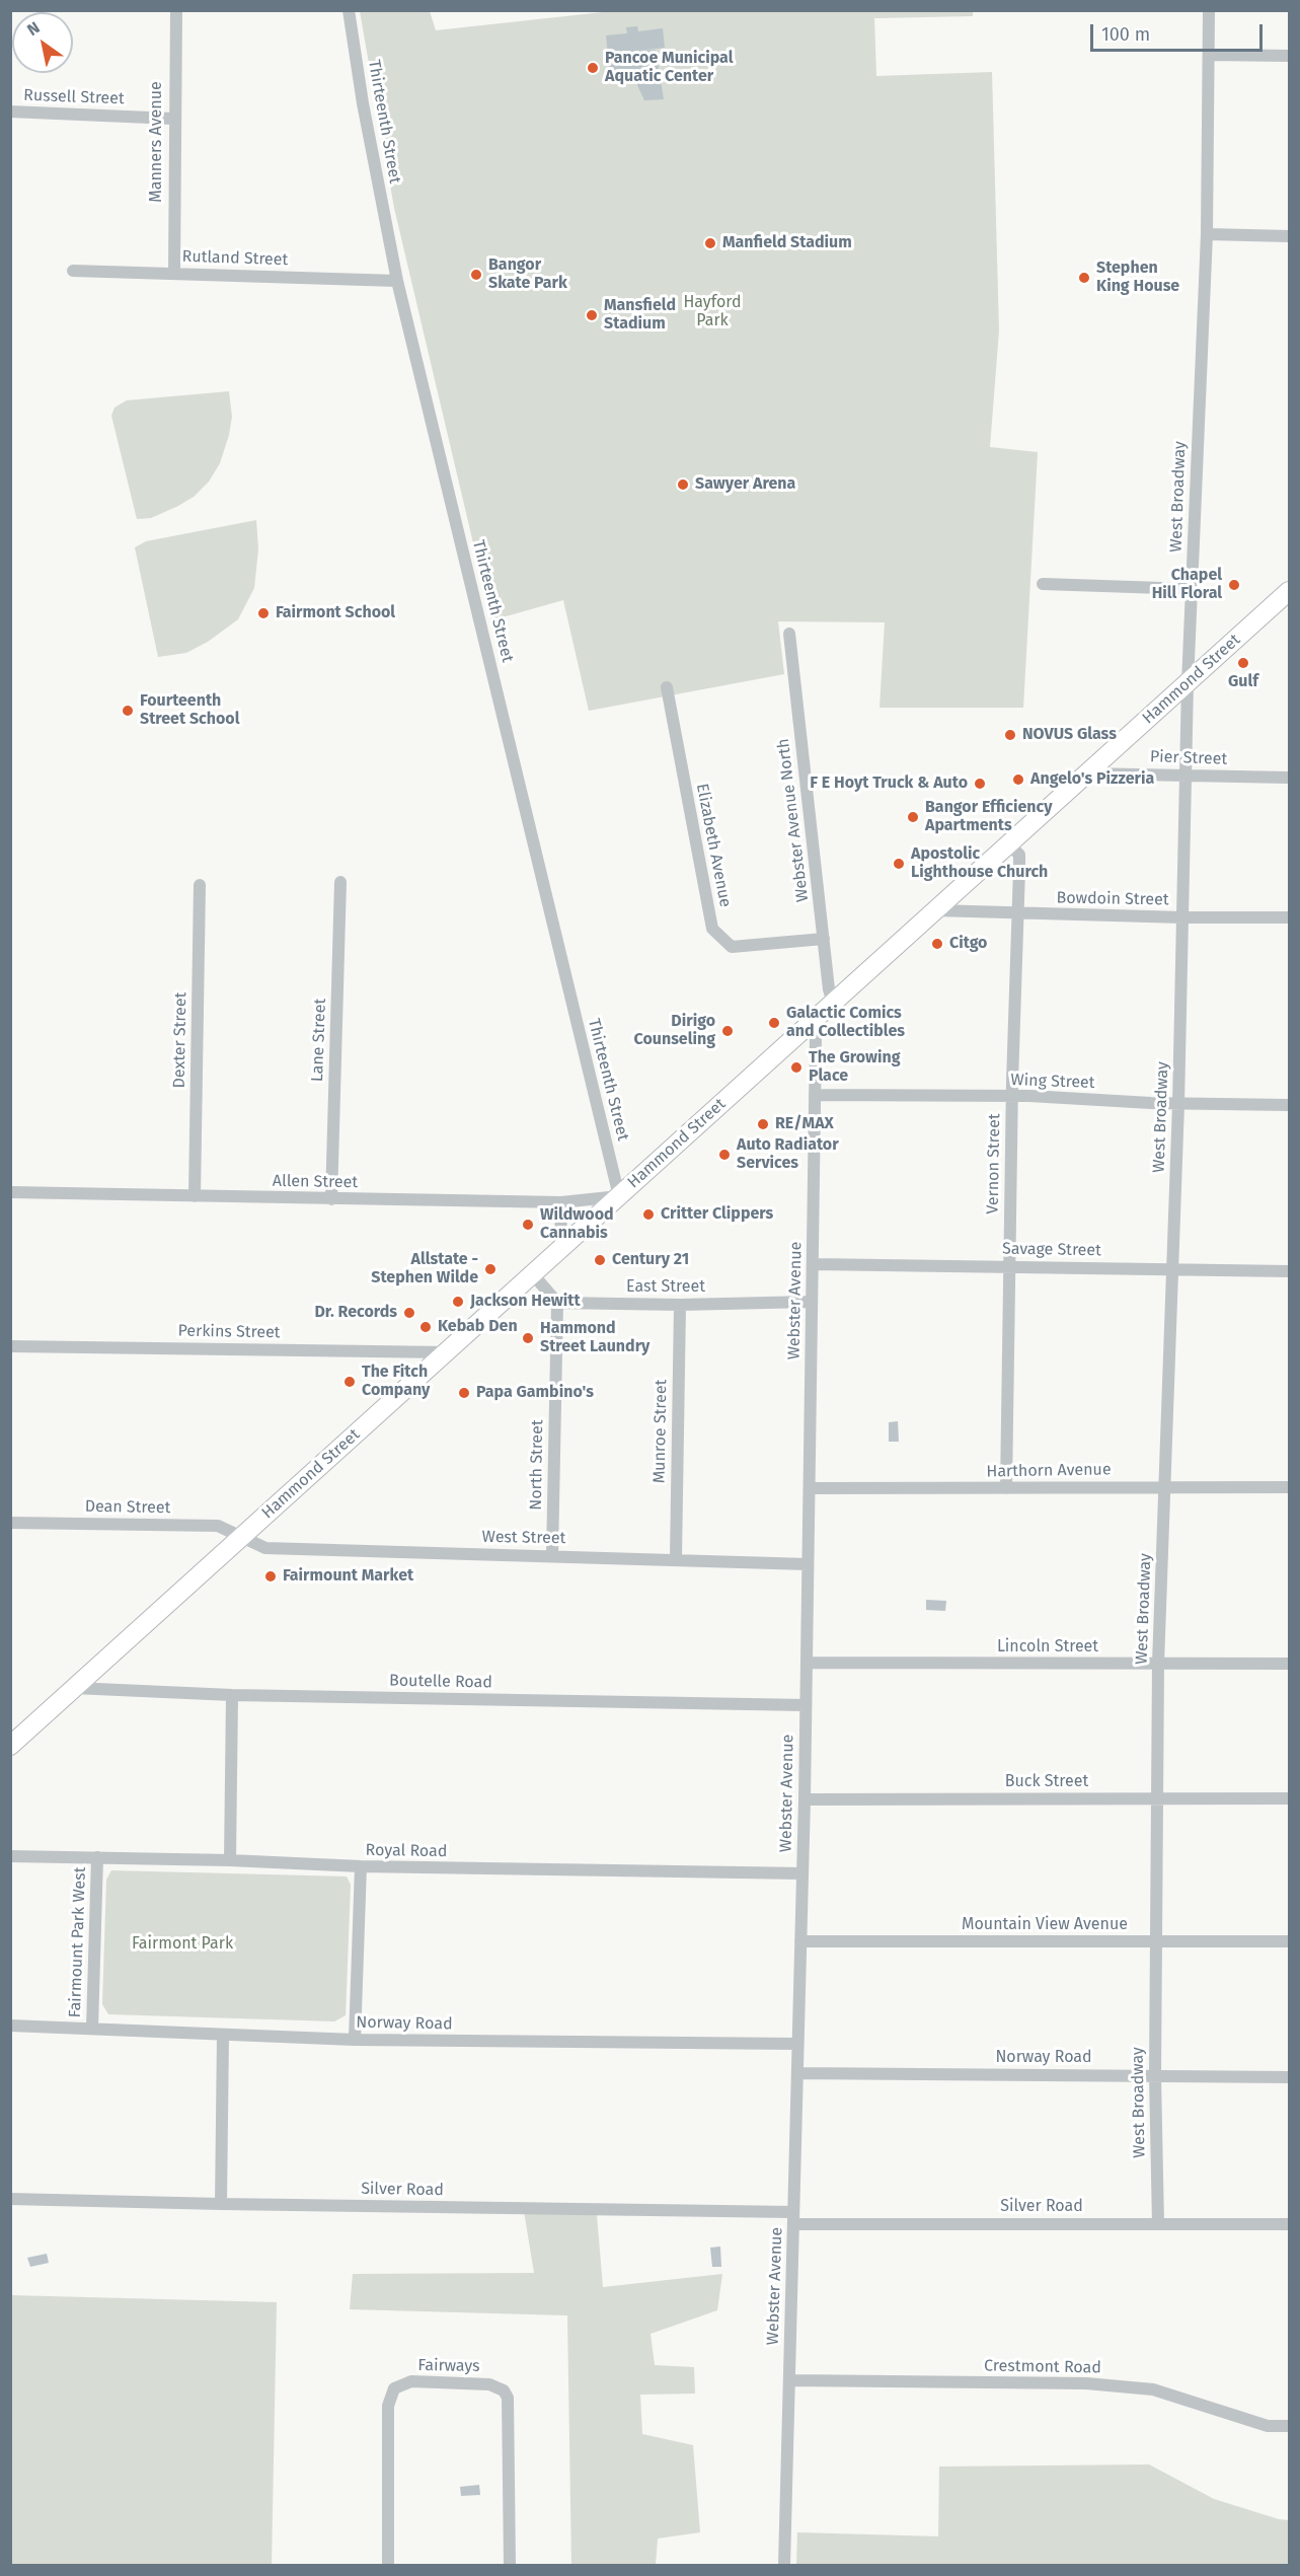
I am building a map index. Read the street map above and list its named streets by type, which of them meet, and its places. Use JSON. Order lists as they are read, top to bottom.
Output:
{
  "streets": {
    "main road": ["Hammond Street"],
    "street": [
      "Russell Street",
      "Thirteenth Street",
      "Manners Avenue",
      "Rutland Street",
      "West Broadway",
      "Pier Street",
      "Webster Avenue North",
      "Elizabeth Avenue",
      "Bowdoin Street",
      "Dexter Street",
      "Lane Street",
      "Wing Street",
      "Vernon Street",
      "Allen Street",
      "Savage Street",
      "East Street",
      "Webster Avenue",
      "Perkins Street",
      "Munroe Street",
      "North Street",
      "Harthorn Avenue",
      "Dean Street",
      "West Street",
      "Lincoln Street",
      "Boutelle Road",
      "Buck Street",
      "Royal Road",
      "Mountain View Avenue",
      "Fairmount Park West",
      "Norway Road",
      "Silver Road",
      "Fairways",
      "Crestmont Road"
    ]
  },
  "crossings": [
    ["Russell Street", "Manners Avenue"],
    ["Thirteenth Street", "Rutland Street"],
    ["Thirteenth Street", "Hammond Street"],
    ["Thirteenth Street", "Allen Street"],
    ["Manners Avenue", "Rutland Street"],
    ["West Broadway", "Hammond Street"],
    ["West Broadway", "Pier Street"],
    ["West Broadway", "Bowdoin Street"],
    ["West Broadway", "Wing Street"],
    ["West Broadway", "Savage Street"],
    ["West Broadway", "Harthorn Avenue"],
    ["West Broadway", "Lincoln Street"],
    ["West Broadway", "Buck Street"],
    ["West Broadway", "Mountain View Avenue"],
    ["West Broadway", "Norway Road"],
    ["West Broadway", "Silver Road"],
    ["Hammond Street", "Pier Street"],
    ["Hammond Street", "Webster Avenue North"],
    ["Hammond Street", "Bowdoin Street"],
    ["Hammond Street", "Vernon Street"],
    ["Hammond Street", "Allen Street"],
    ["Hammond Street", "Webster Avenue"],
    ["Hammond Street", "Perkins Street"],
    ["Hammond Street", "Dean Street"],
    ["Hammond Street", "West Street"],
    ["Hammond Street", "Boutelle Road"],
    ["Webster Avenue North", "Elizabeth Avenue"],
    ["Bowdoin Street", "Vernon Street"],
    ["Dexter Street", "Allen Street"],
    ["Lane Street", "Allen Street"],
    ["Wing Street", "Vernon Street"],
    ["Wing Street", "Webster Avenue"],
    ["Vernon Street", "Savage Street"],
    ["Vernon Street", "Harthorn Avenue"],
    ["Savage Street", "Webster Avenue"],
    ["East Street", "Webster Avenue"],
    ["East Street", "Munroe Street"],
    ["East Street", "North Street"],
    ["Webster Avenue", "Harthorn Avenue"],
    ["Webster Avenue", "West Street"],
    ["Webster Avenue", "Lincoln Street"],
    ["Webster Avenue", "Boutelle Road"],
    ["Webster Avenue", "Buck Street"],
    ["Webster Avenue", "Royal Road"],
    ["Webster Avenue", "Mountain View Avenue"],
    ["Webster Avenue", "Norway Road"],
    ["Webster Avenue", "Silver Road"],
    ["Webster Avenue", "Crestmont Road"],
    ["Munroe Street", "West Street"],
    ["North Street", "West Street"],
    ["Dean Street", "West Street"],
    ["Royal Road", "Fairmount Park West"],
    ["Fairmount Park West", "Norway Road"]
  ],
  "parks": ["Hayford Park", "Fairmont Park"],
  "places": [
    "Pancoe Municipal Aquatic Center",
    "Manfield Stadium",
    "Bangor Skate Park",
    "Stephen King House",
    "Mansfield Stadium",
    "Sawyer Arena",
    "Chapel Hill Floral",
    "Fairmont School",
    "Gulf",
    "Fourteenth Street School",
    "NOVUS Glass",
    "Angelo's Pizzeria",
    "F E Hoyt Truck & Auto",
    "Bangor Efficiency Apartments",
    "Apostolic Lighthouse Church",
    "Citgo",
    "Galactic Comics and Collectibles",
    "Dirigo Counseling",
    "The Growing Place",
    "RE/MAX",
    "Auto Radiator Services",
    "Critter Clippers",
    "Wildwood Cannabis",
    "Century 21",
    "Allstate - Stephen Wilde",
    "Jackson Hewitt",
    "Dr. Records",
    "Kebab Den",
    "Hammond Street Laundry",
    "The Fitch Company",
    "Papa Gambino's",
    "Fairmount Market"
  ],
  "scale_bar": "100 m",
  "north": "top left"
}
